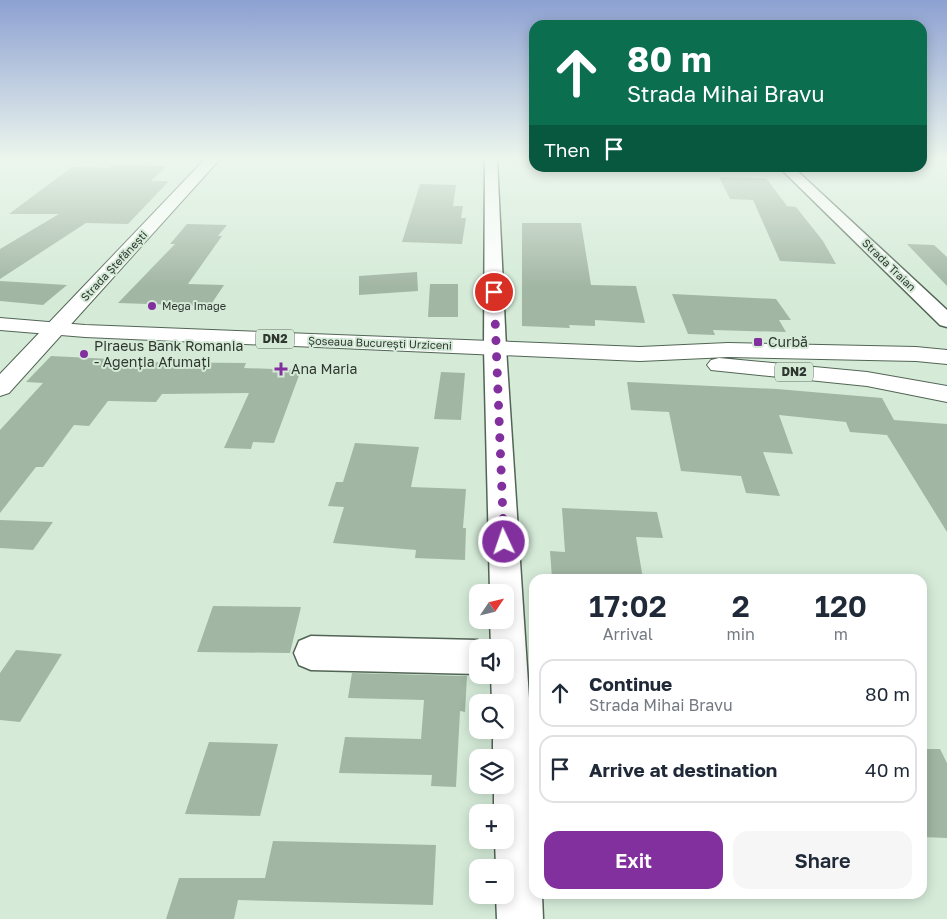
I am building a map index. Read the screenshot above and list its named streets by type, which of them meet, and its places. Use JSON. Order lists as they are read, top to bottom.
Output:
{
  "streets": {
    "main road": ["Strada Ștefănești", "DN2", "Șoseaua București Urziceni"],
    "street": ["Strada Traian"]
  },
  "crossings": [
    ["Strada Ștefănești", "Șoseaua București Urziceni"]
  ],
  "places": {
    "other": ["Mega Image", "Piraeus Bank Romania - Agenția Afumați"],
    "transit": ["Curbă"],
    "health": ["Ana Maria"]
  },
  "north": "top right",
  "page": {
    "turn": ["80 m", "Strada Mihai Bravu"],
    "then": "Then",
    "eta": [
      "17:02",
      "Arrival",
      "2",
      "min",
      "120",
      "m"
    ],
    "map_buttons": ["+", "−"],
    "list": [
      {
        "name": "Continue",
        "note": "Strada Mihai Bravu",
        "value": "80 m"
      },
      {
        "name": "Arrive at destination",
        "value": "40 m"
      }
    ],
    "buttons": ["Exit", "Share"]
  }
}
